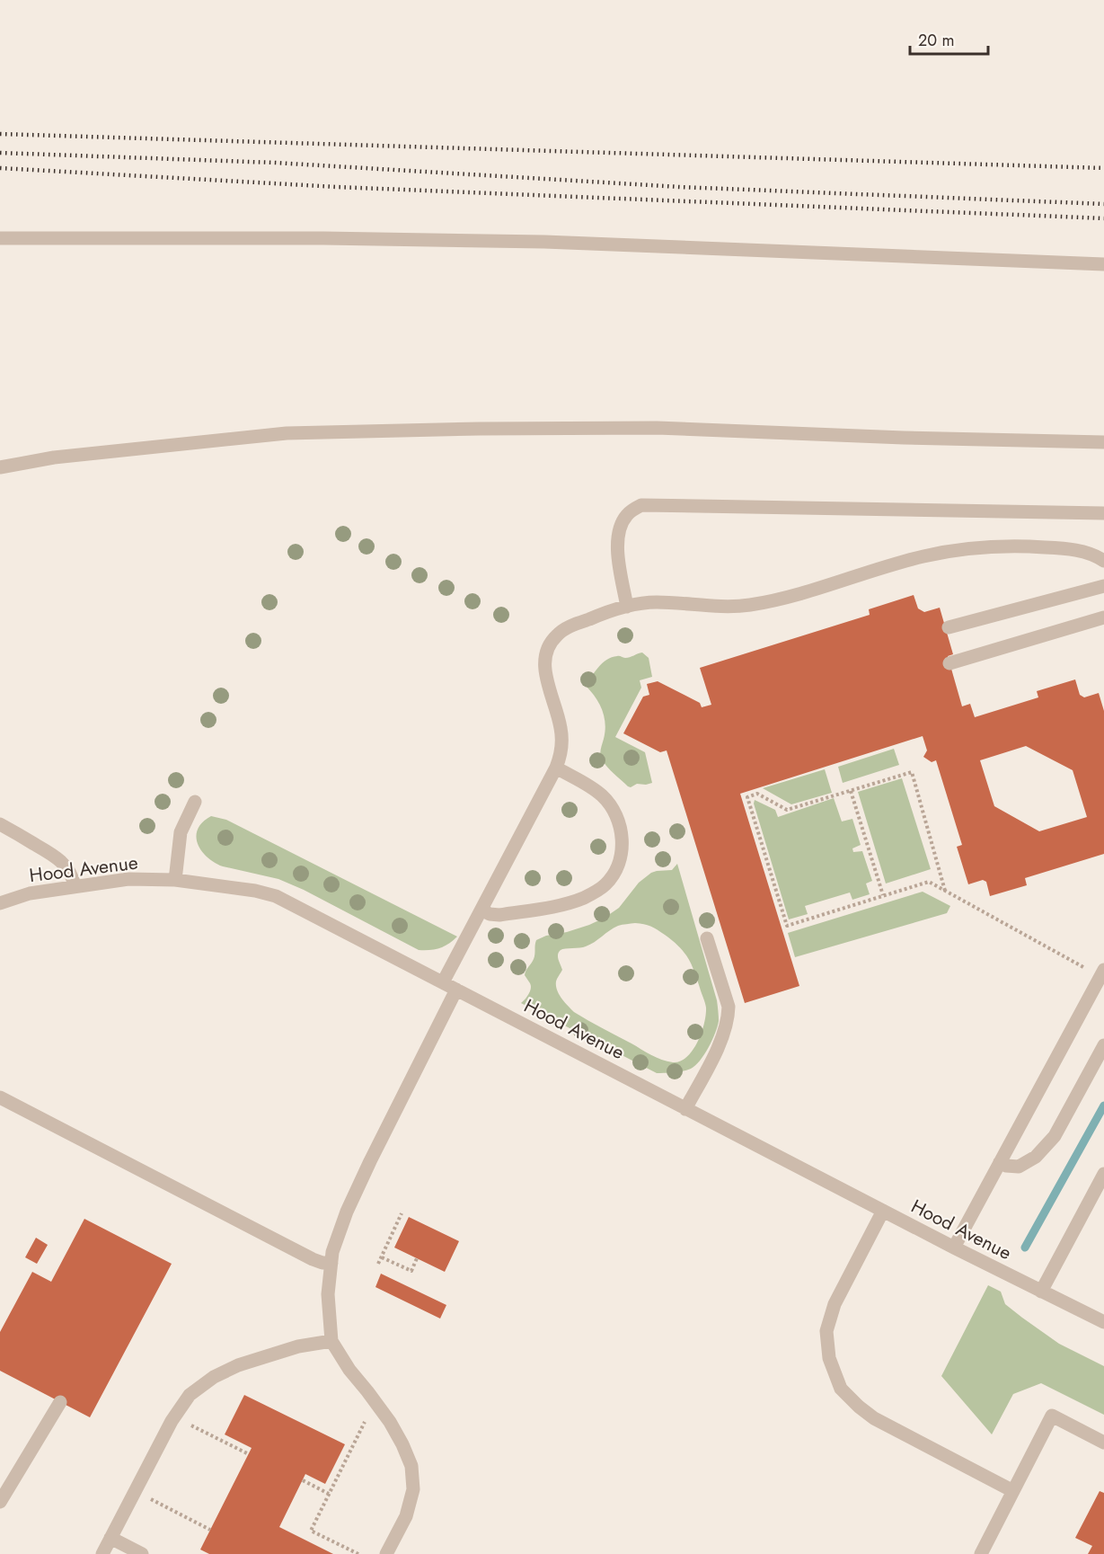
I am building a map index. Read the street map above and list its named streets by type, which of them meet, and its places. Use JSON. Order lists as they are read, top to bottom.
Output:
{
  "streets": {
    "street": ["Hood Avenue"]
  },
  "scale_bar": "20 m"
}
